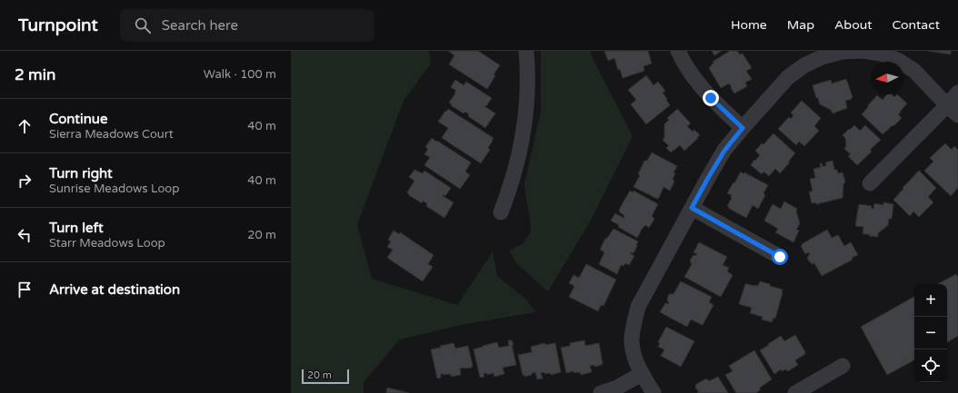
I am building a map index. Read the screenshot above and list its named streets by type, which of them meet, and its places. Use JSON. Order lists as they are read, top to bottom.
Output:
{
  "scale_bar": "20 m",
  "north": "left",
  "page": {
    "header": "Turnpoint",
    "search": "Search here",
    "nav": [
      "Home",
      "Map",
      "About",
      "Contact"
    ],
    "heading": ["2 min", "Walk · 100 m"],
    "list": [
      ["Continue", "Sierra Meadows Court", "40 m"],
      ["Turn right", "Sunrise Meadows Loop", "40 m"],
      ["Turn left", "Starr Meadows Loop", "20 m"],
      "Arrive at destination"
    ],
    "map_buttons": ["+", "−"],
    "scale": "20 m"
  }
}
